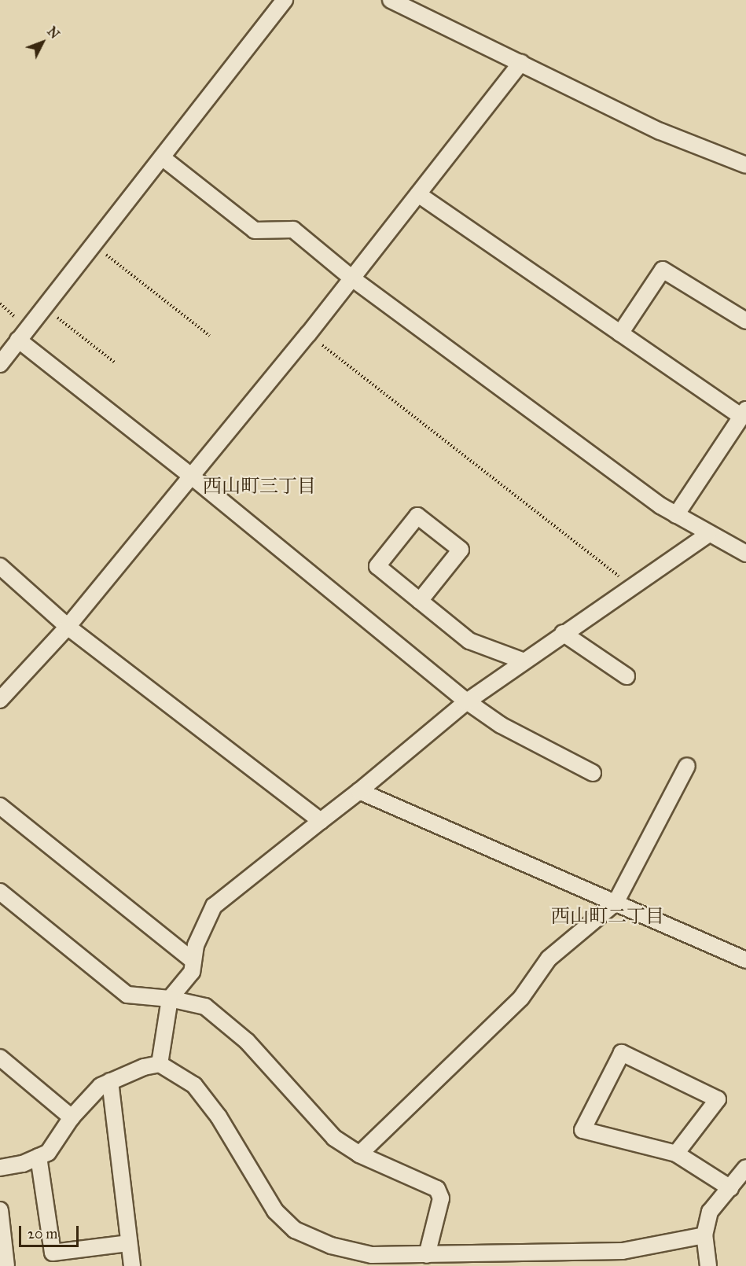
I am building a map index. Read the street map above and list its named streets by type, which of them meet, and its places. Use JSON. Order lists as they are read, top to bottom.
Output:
{
  "districts": ["西山町三丁目", "西山町二丁目"],
  "scale_bar": "20 m",
  "north": "top right"
}
